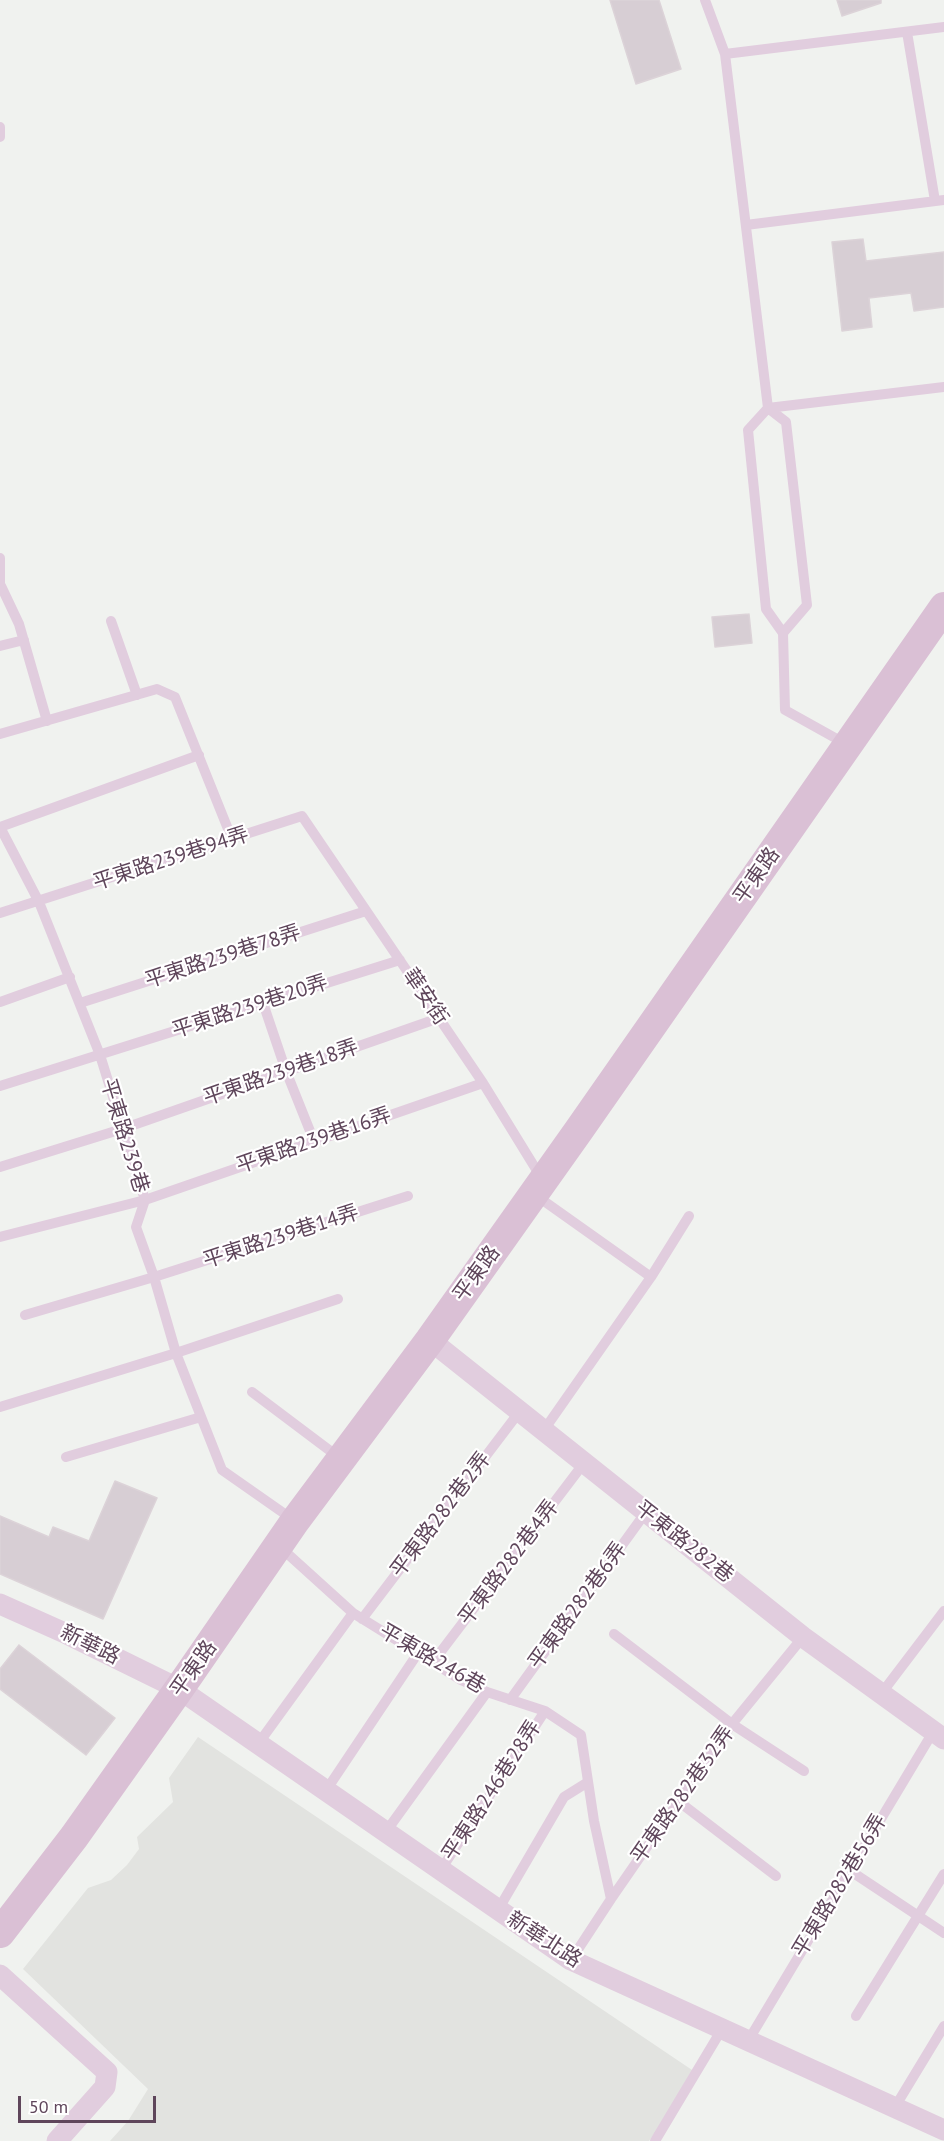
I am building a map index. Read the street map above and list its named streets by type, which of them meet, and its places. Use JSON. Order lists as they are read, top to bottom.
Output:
{
  "streets": {
    "street": [
      "平東路",
      "平東路282巷",
      "新華路",
      "新華北路"
    ],
    "lane": [
      "平東路239巷94弄",
      "平東路239巷78弄",
      "華安街",
      "平東路239巷20弄",
      "平東路239巷18弄",
      "平東路239巷",
      "平東路239巷16弄",
      "平東路239巷14弄",
      "平東路282巷2弄",
      "平東路282巷4弄",
      "平東路282巷6弄",
      "平東路246巷",
      "平東路246巷28弄",
      "平東路282巷32弄",
      "平東路282巷56弄"
    ]
  },
  "crossings": [
    ["平東路239巷94弄", "華安街"],
    ["平東路239巷94弄", "平東路239巷"],
    ["平東路", "華安街"],
    ["平東路", "平東路239巷"],
    ["平東路", "平東路282巷"],
    ["平東路", "新華路"],
    ["平東路", "平東路246巷"],
    ["平東路", "新華北路"],
    ["平東路239巷78弄", "華安街"],
    ["平東路239巷78弄", "平東路239巷"],
    ["華安街", "平東路239巷20弄"],
    ["華安街", "平東路239巷18弄"],
    ["華安街", "平東路239巷16弄"],
    ["平東路239巷20弄", "平東路239巷"],
    ["平東路239巷18弄", "平東路239巷"],
    ["平東路239巷", "平東路239巷16弄"],
    ["平東路239巷", "平東路239巷14弄"],
    ["平東路282巷2弄", "平東路282巷"],
    ["平東路282巷2弄", "平東路246巷"],
    ["平東路282巷2弄", "新華北路"],
    ["平東路282巷", "平東路282巷4弄"],
    ["平東路282巷", "平東路282巷6弄"],
    ["平東路282巷", "平東路282巷32弄"],
    ["平東路282巷", "平東路282巷56弄"],
    ["平東路282巷4弄", "平東路246巷"],
    ["平東路282巷6弄", "平東路246巷"],
    ["新華路", "新華北路"],
    ["平東路246巷", "平東路246巷28弄"],
    ["平東路246巷", "平東路282巷32弄"],
    ["平東路246巷28弄", "新華北路"],
    ["平東路282巷32弄", "新華北路"],
    ["平東路282巷56弄", "新華北路"]
  ],
  "scale_bar": "50 m"
}
